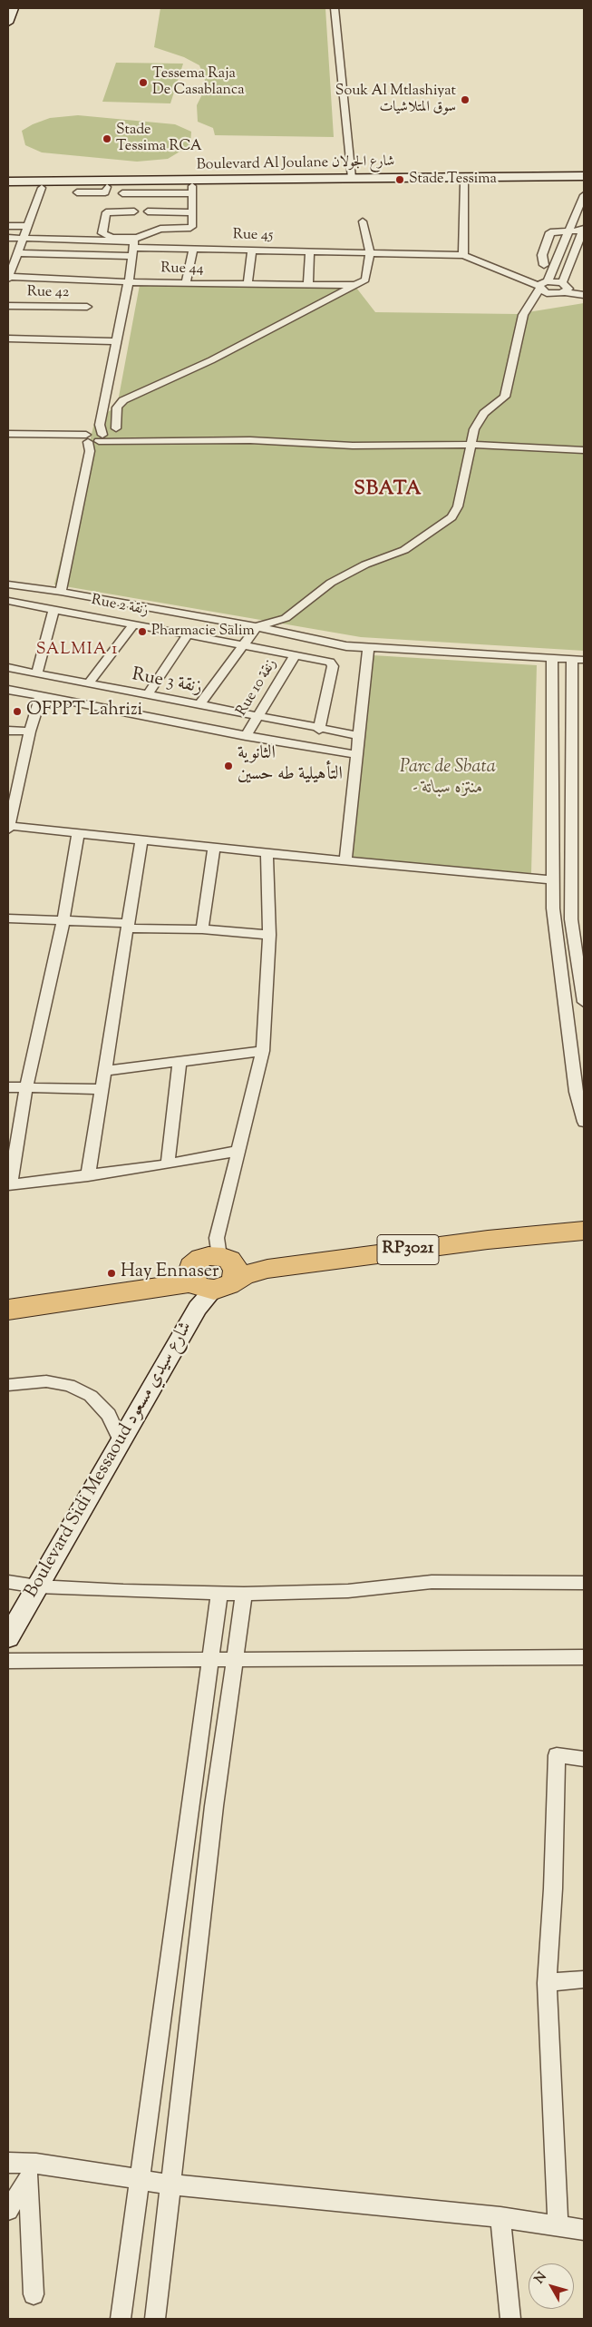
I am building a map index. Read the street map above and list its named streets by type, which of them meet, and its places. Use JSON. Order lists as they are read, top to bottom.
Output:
{
  "streets": {
    "highway": ["RP3021"],
    "main road": ["Boulevard Al Joulane شارع الجولان", "Boulevard Sidi Messaoud شارع سيدي مسعود"],
    "street": [
      "Rue 45",
      "Rue 44",
      "Rue 42",
      "Rue 2 زنقة",
      "Rue 3 زنقة",
      "Rue 10 زنقة"
    ]
  },
  "crossings": [
    ["Rue 2 زنقة", "Rue 3 زنقة"],
    ["Rue 2 زنقة", "Rue 10 زنقة"],
    ["Rue 3 زنقة", "Rue 10 زنقة"],
    ["RP3021", "Boulevard Sidi Messaoud شارع سيدي مسعود"]
  ],
  "districts": ["SBATA", "SALMIA 1"],
  "parks": ["Parc de Sbata - منتزه سباتة"],
  "places": [
    "Tessema Raja De Casablanca",
    "Souk Al Mtlashiyat سوق المتلاشيات",
    "Stade Tessima RCA",
    "Stade Tessima",
    "Pharmacie Salim",
    "OFPPT Lahrizi",
    "الثانوية التأهيلية طه حسين",
    "Hay Ennaser"
  ],
  "north": "top left"
}
